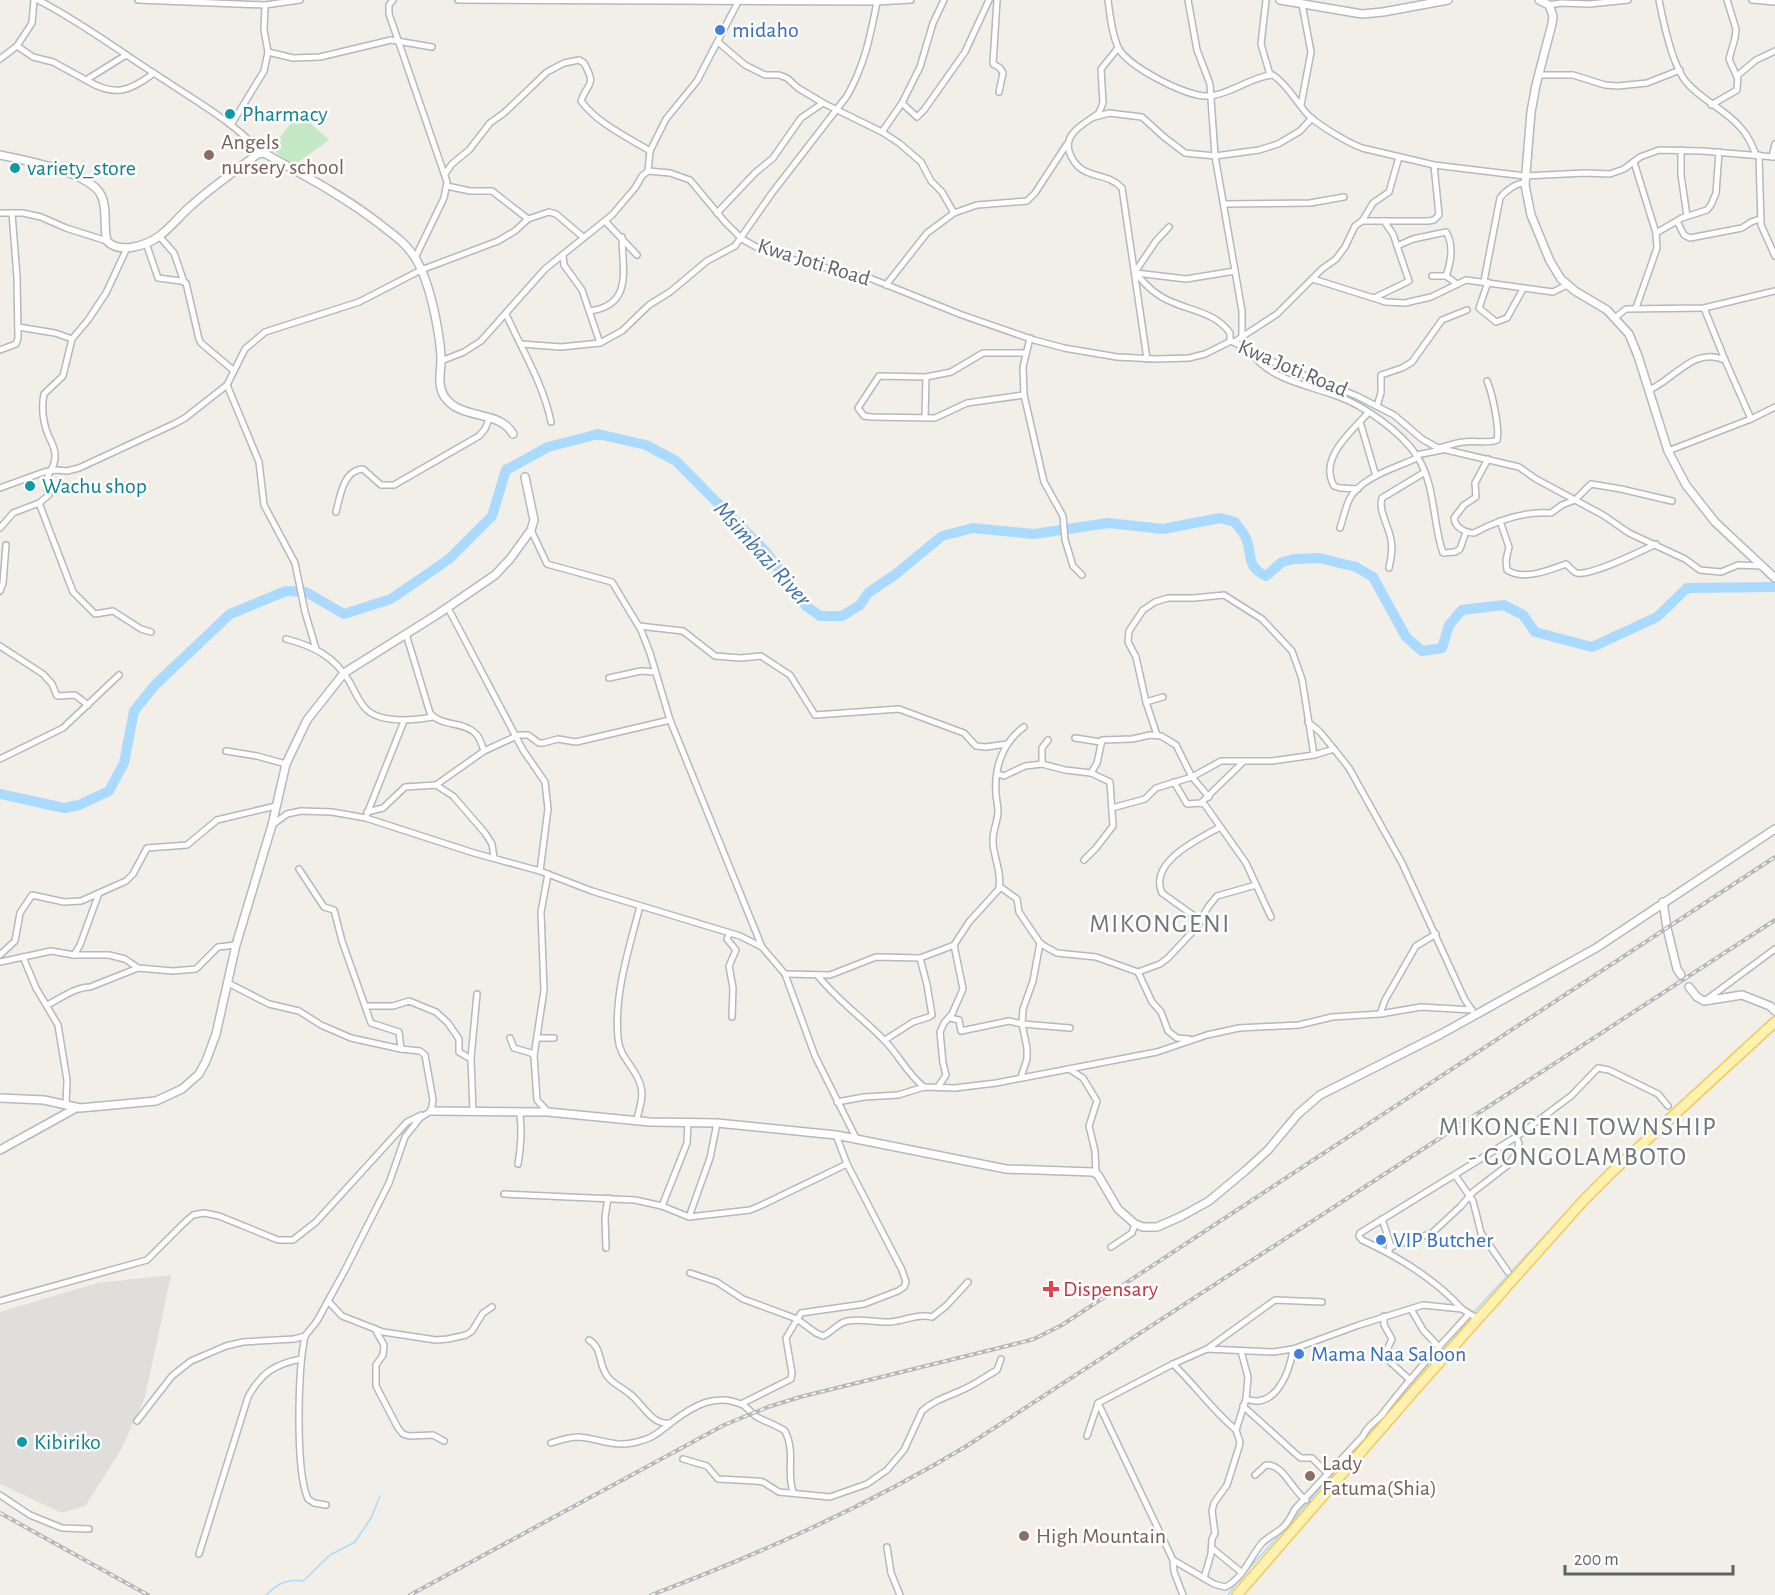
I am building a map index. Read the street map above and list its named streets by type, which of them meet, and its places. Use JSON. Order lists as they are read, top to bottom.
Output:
{
  "streets": {
    "street": ["Kwa Joti Road"]
  },
  "districts": ["MIKONGENI", "MIKONGENI TOWNSHIP - GONGOLAMBOTO"],
  "water": ["Msimbazi River"],
  "places": {
    "other": [
      "midaho",
      "Pharmacy",
      "Angels nursery school",
      "variety_store",
      "Wachu shop",
      "VIP Butcher",
      "Mama Naa Saloon",
      "Kibiriko",
      "Lady Fatuma(Shia)",
      "High Mountain"
    ],
    "health": ["Dispensary"]
  },
  "scale_bar": "200 m"
}
